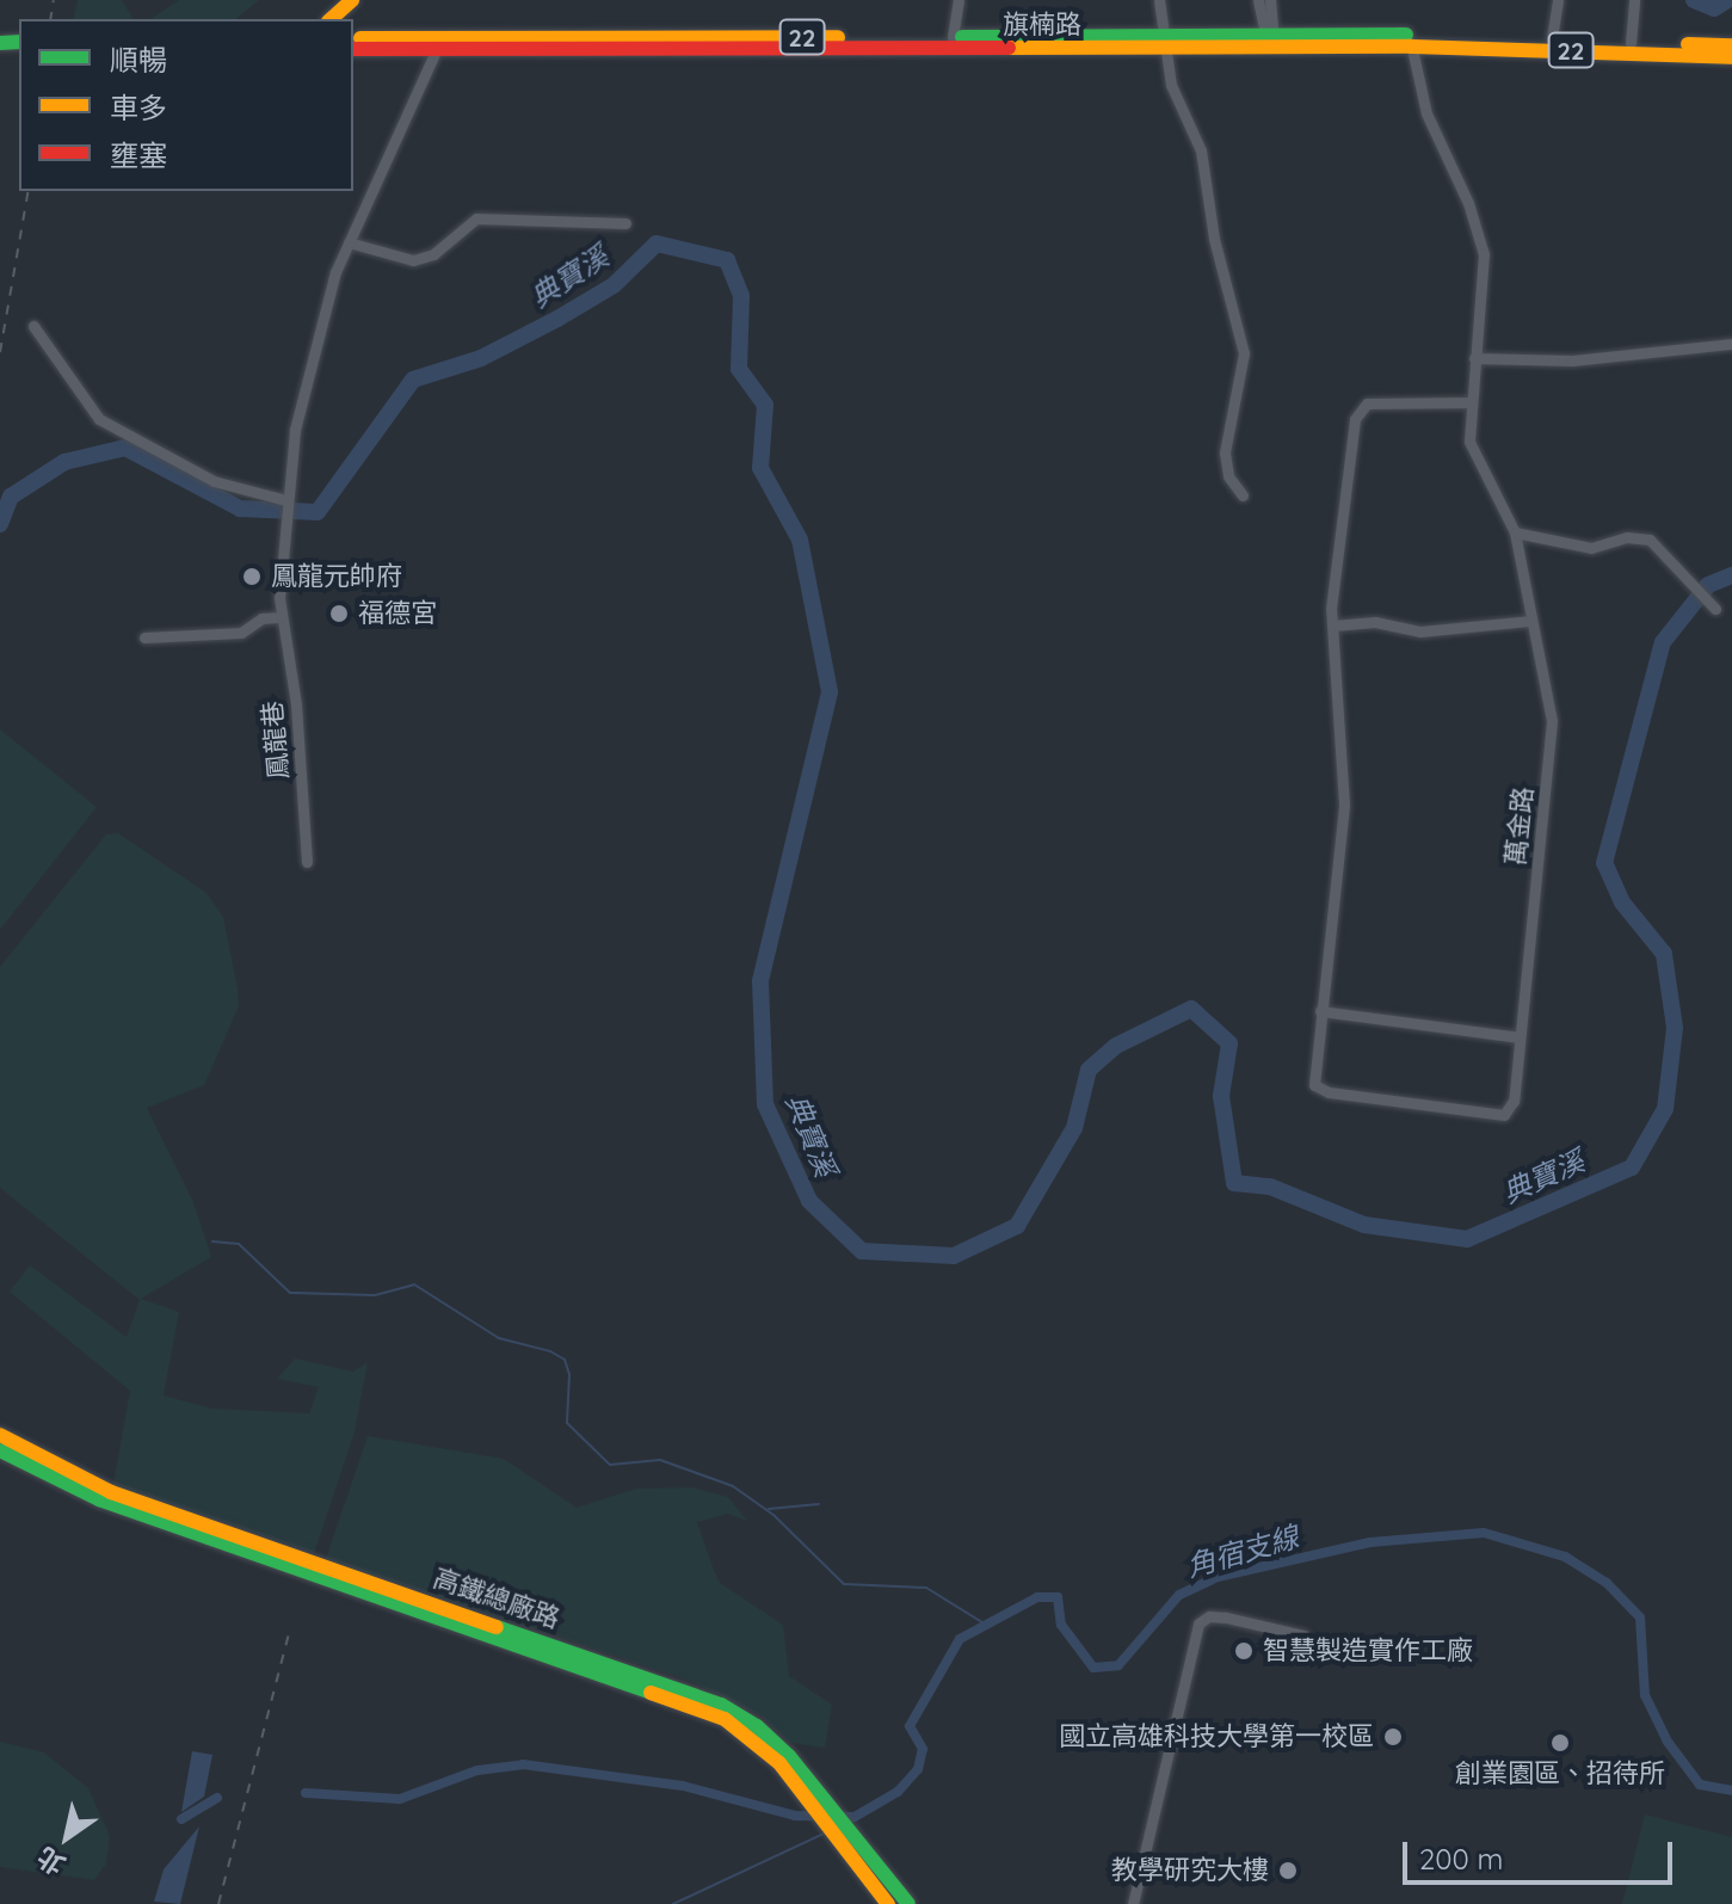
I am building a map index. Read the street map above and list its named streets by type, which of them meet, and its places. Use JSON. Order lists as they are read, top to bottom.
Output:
{
  "streets": {
    "main road": ["旗楠路", "22", "高鐵總廠路"],
    "street": ["鳳龍巷", "萬金路"]
  },
  "crossings": [
    ["旗楠路", "萬金路"]
  ],
  "water": ["典寶溪", "角宿支線"],
  "places": [
    "鳳龍元帥府",
    "福德宮",
    "智慧製造實作工廠",
    "國立高雄科技大學第一校區",
    "創業園區、招待所",
    "教學研究大樓"
  ],
  "legend": ["順暢", "車多", "壅塞"],
  "scale_bar": "200 m",
  "north": "bottom left"
}
